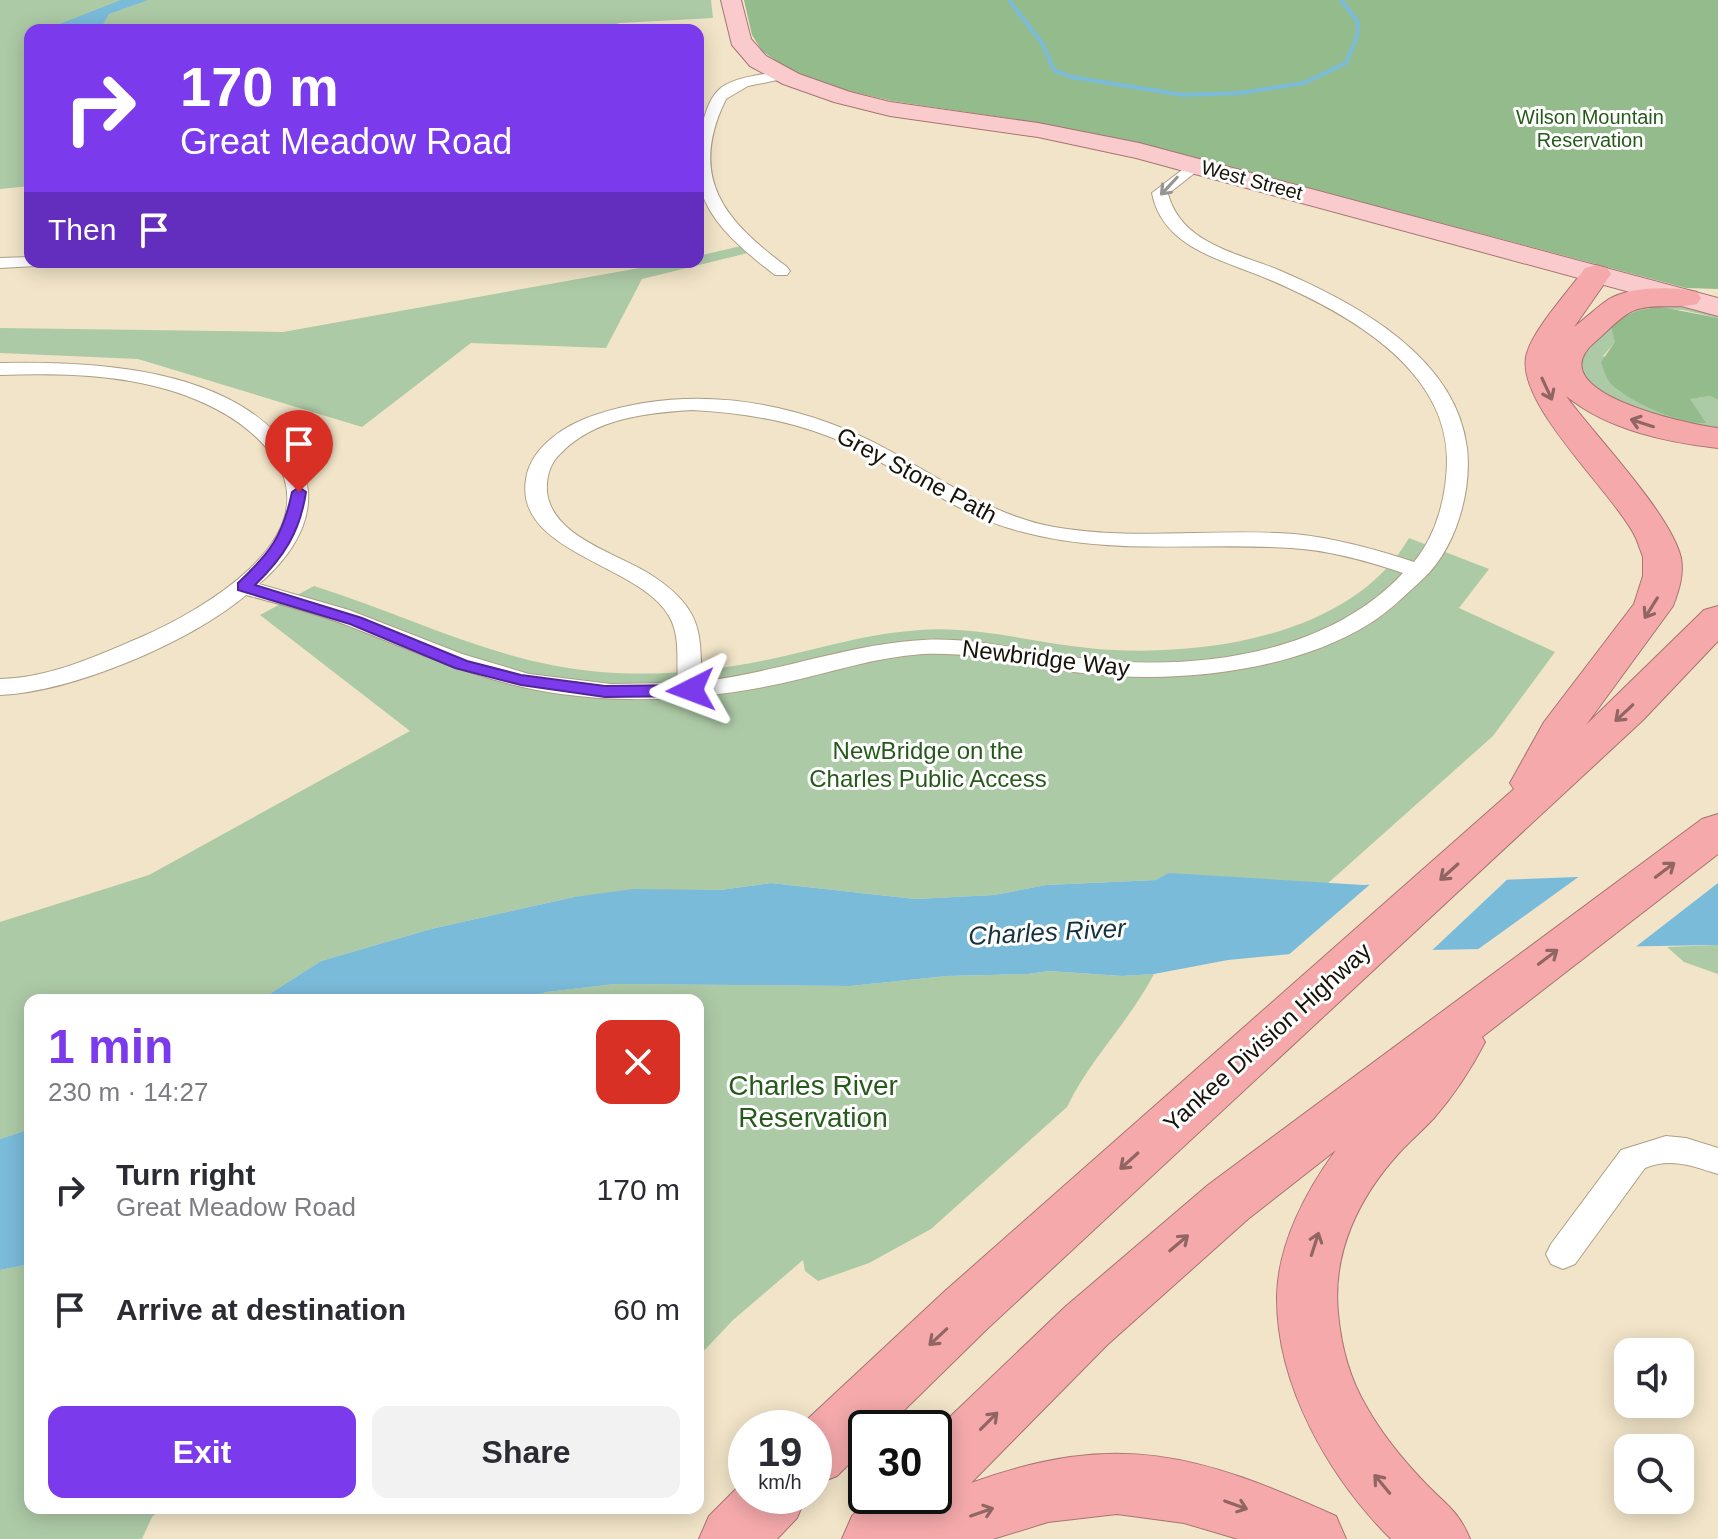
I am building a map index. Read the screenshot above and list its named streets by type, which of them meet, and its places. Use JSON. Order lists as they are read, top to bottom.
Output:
{
  "streets": {
    "highway": ["Yankee Division Highway"],
    "main road": ["West Street"],
    "street": ["Grey Stone Path", "Newbridge Way"]
  },
  "crossings": [
    ["West Street", "Newbridge Way"],
    ["Grey Stone Path", "Newbridge Way"]
  ],
  "water": ["Charles River"],
  "parks": ["Wilson Mountain Reservation", "NewBridge on the Charles Public Access", "Charles River Reservation"],
  "page": {
    "turn": ["170 m", "Great Meadow Road"],
    "then": "Then",
    "heading": ["1 min", "230 m · 14:27"],
    "list": [
      {
        "name": "Turn right",
        "note": "Great Meadow Road",
        "value": "170 m"
      },
      {
        "name": "Arrive at destination",
        "value": "60 m"
      }
    ],
    "buttons": ["Exit", "Share"],
    "speed": "19 km/h",
    "limit": "30"
  }
}
